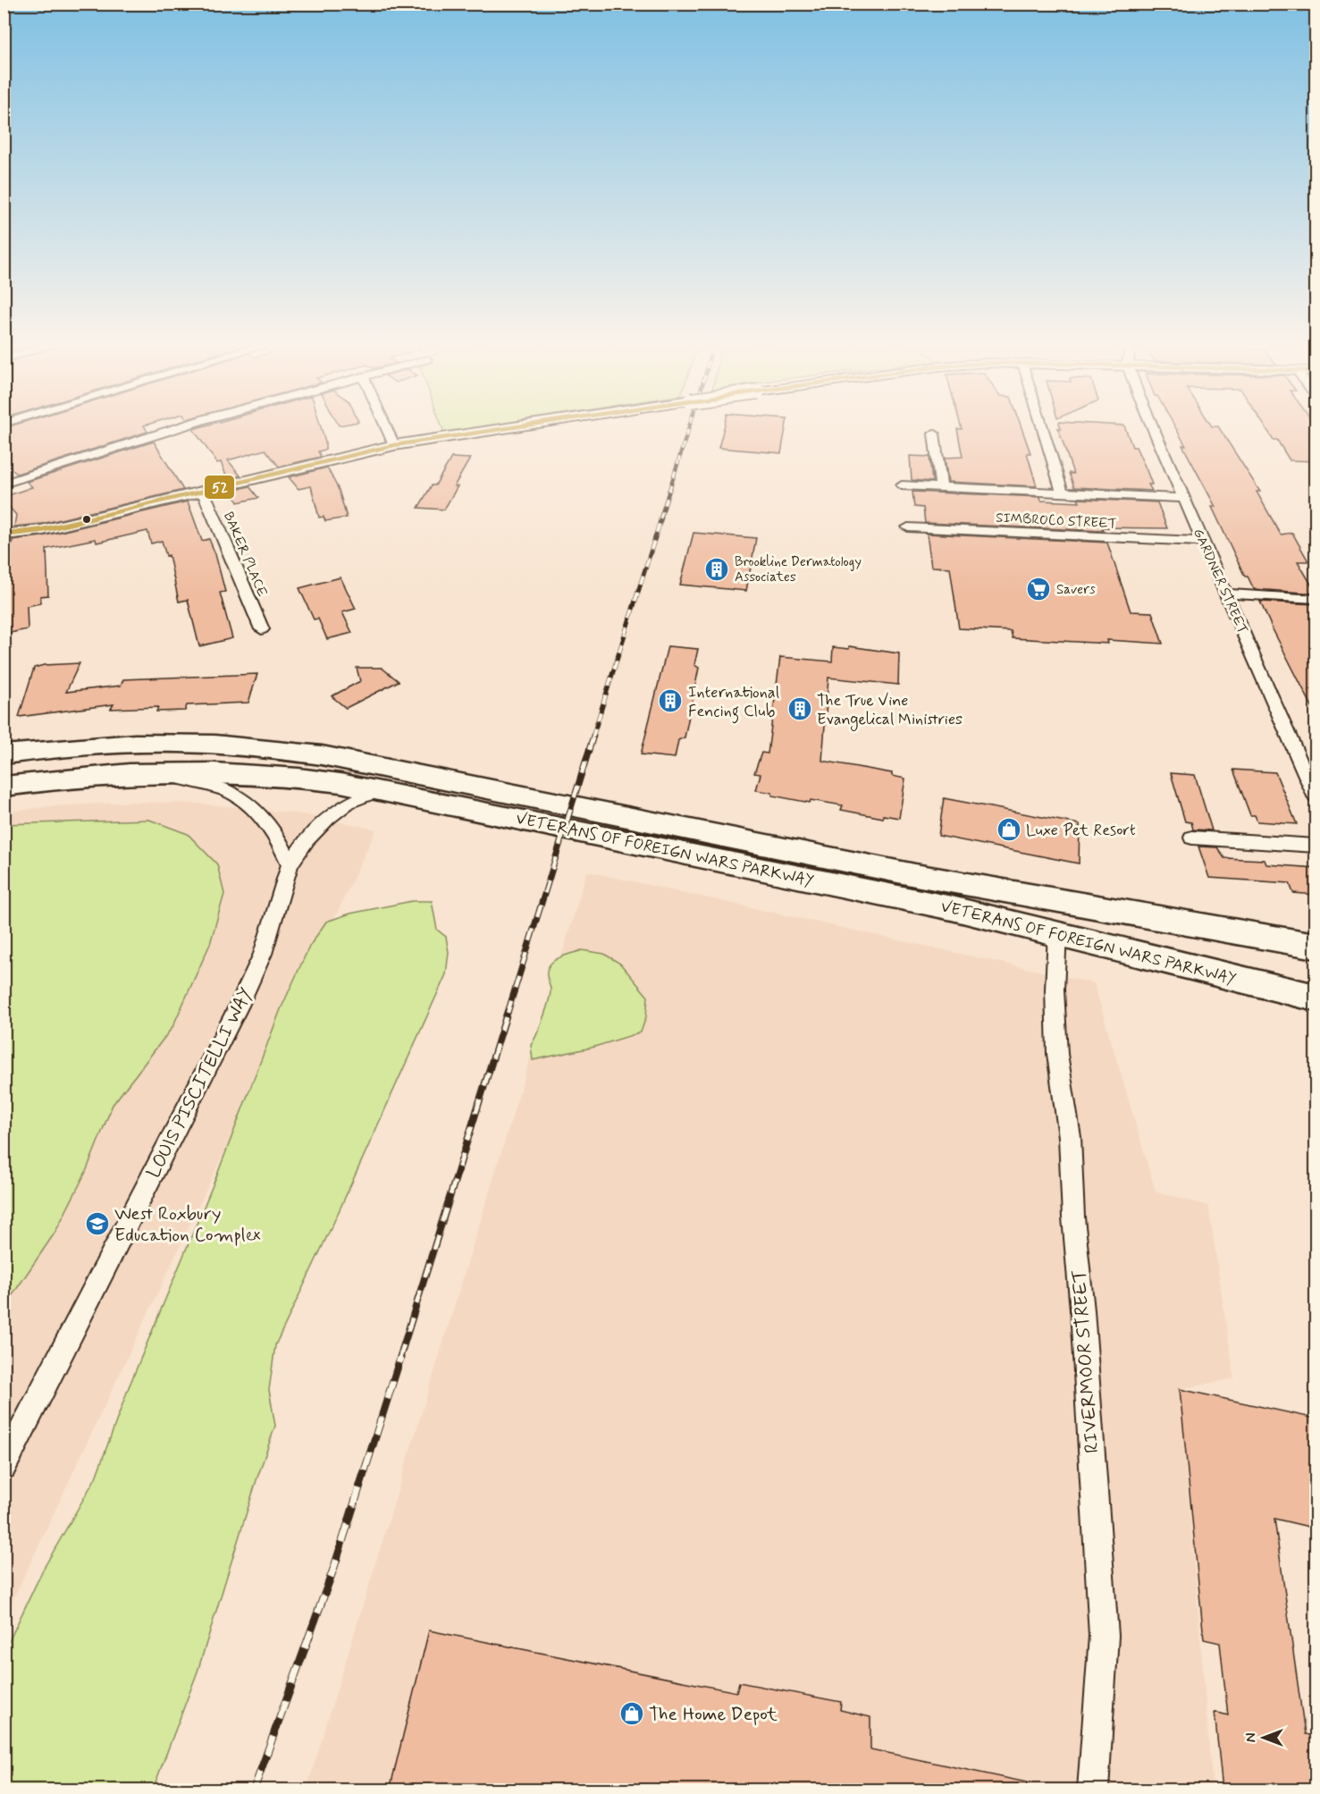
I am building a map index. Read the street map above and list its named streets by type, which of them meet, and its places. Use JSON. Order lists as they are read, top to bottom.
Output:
{
  "streets": {
    "highway": ["VETERANS OF FOREIGN WARS PARKWAY"],
    "street": [
      "SIMBROCO STREET",
      "BAKER PLACE",
      "GARDNER STREET",
      "LOUIS PISCITELLI WAY",
      "RIVERMOOR STREET"
    ]
  },
  "crossings": [
    ["SIMBROCO STREET", "GARDNER STREET"],
    ["VETERANS OF FOREIGN WARS PARKWAY", "LOUIS PISCITELLI WAY"],
    ["VETERANS OF FOREIGN WARS PARKWAY", "RIVERMOOR STREET"]
  ],
  "places": {
    "building": ["Brookline Dermatology Associates", "International Fencing Club", "The True Vine Evangelical Ministries"],
    "supermarket": ["Savers"],
    "shop": ["Luxe Pet Resort", "The Home Depot"],
    "school or university": ["West Roxbury Education Complex"]
  },
  "lines": ["transit line 52"],
  "north": "left"
}
